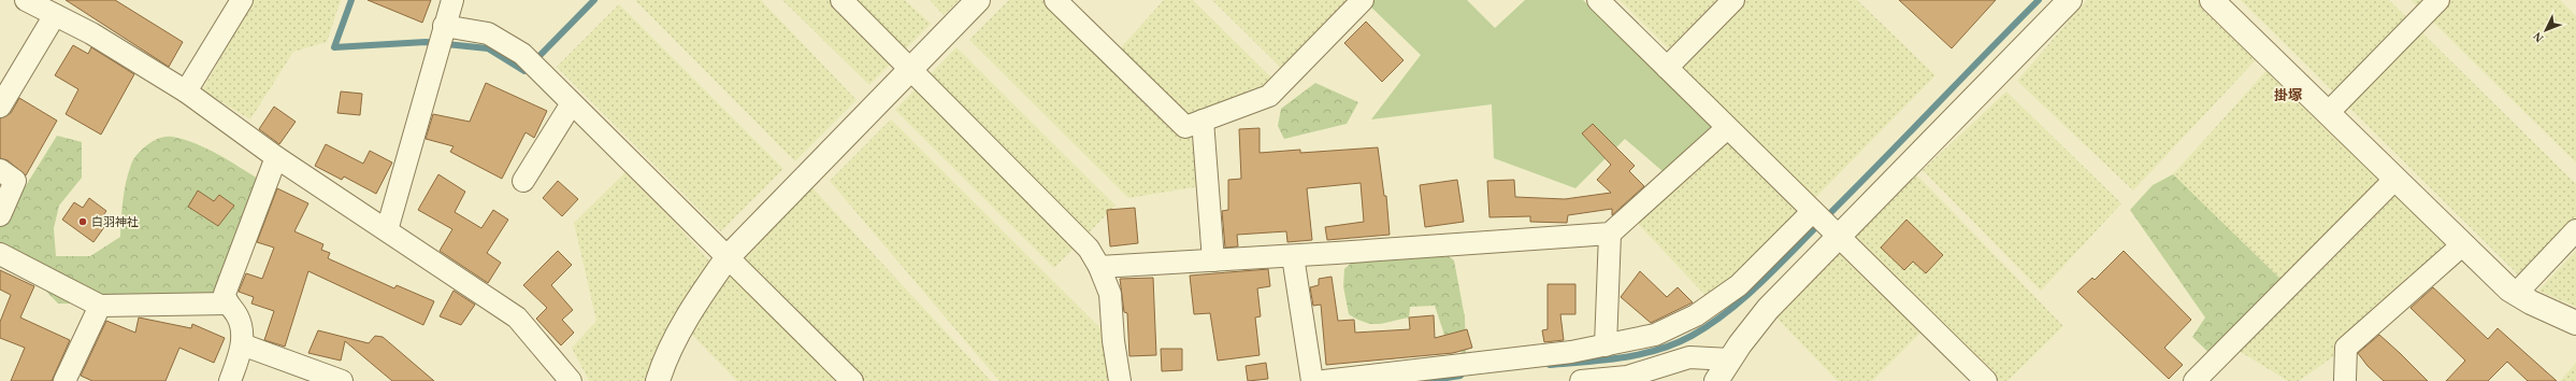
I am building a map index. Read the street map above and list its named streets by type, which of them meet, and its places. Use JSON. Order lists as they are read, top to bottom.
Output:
{
  "districts": ["掛塚"],
  "places": ["白羽神社"],
  "north": "bottom left"
}
